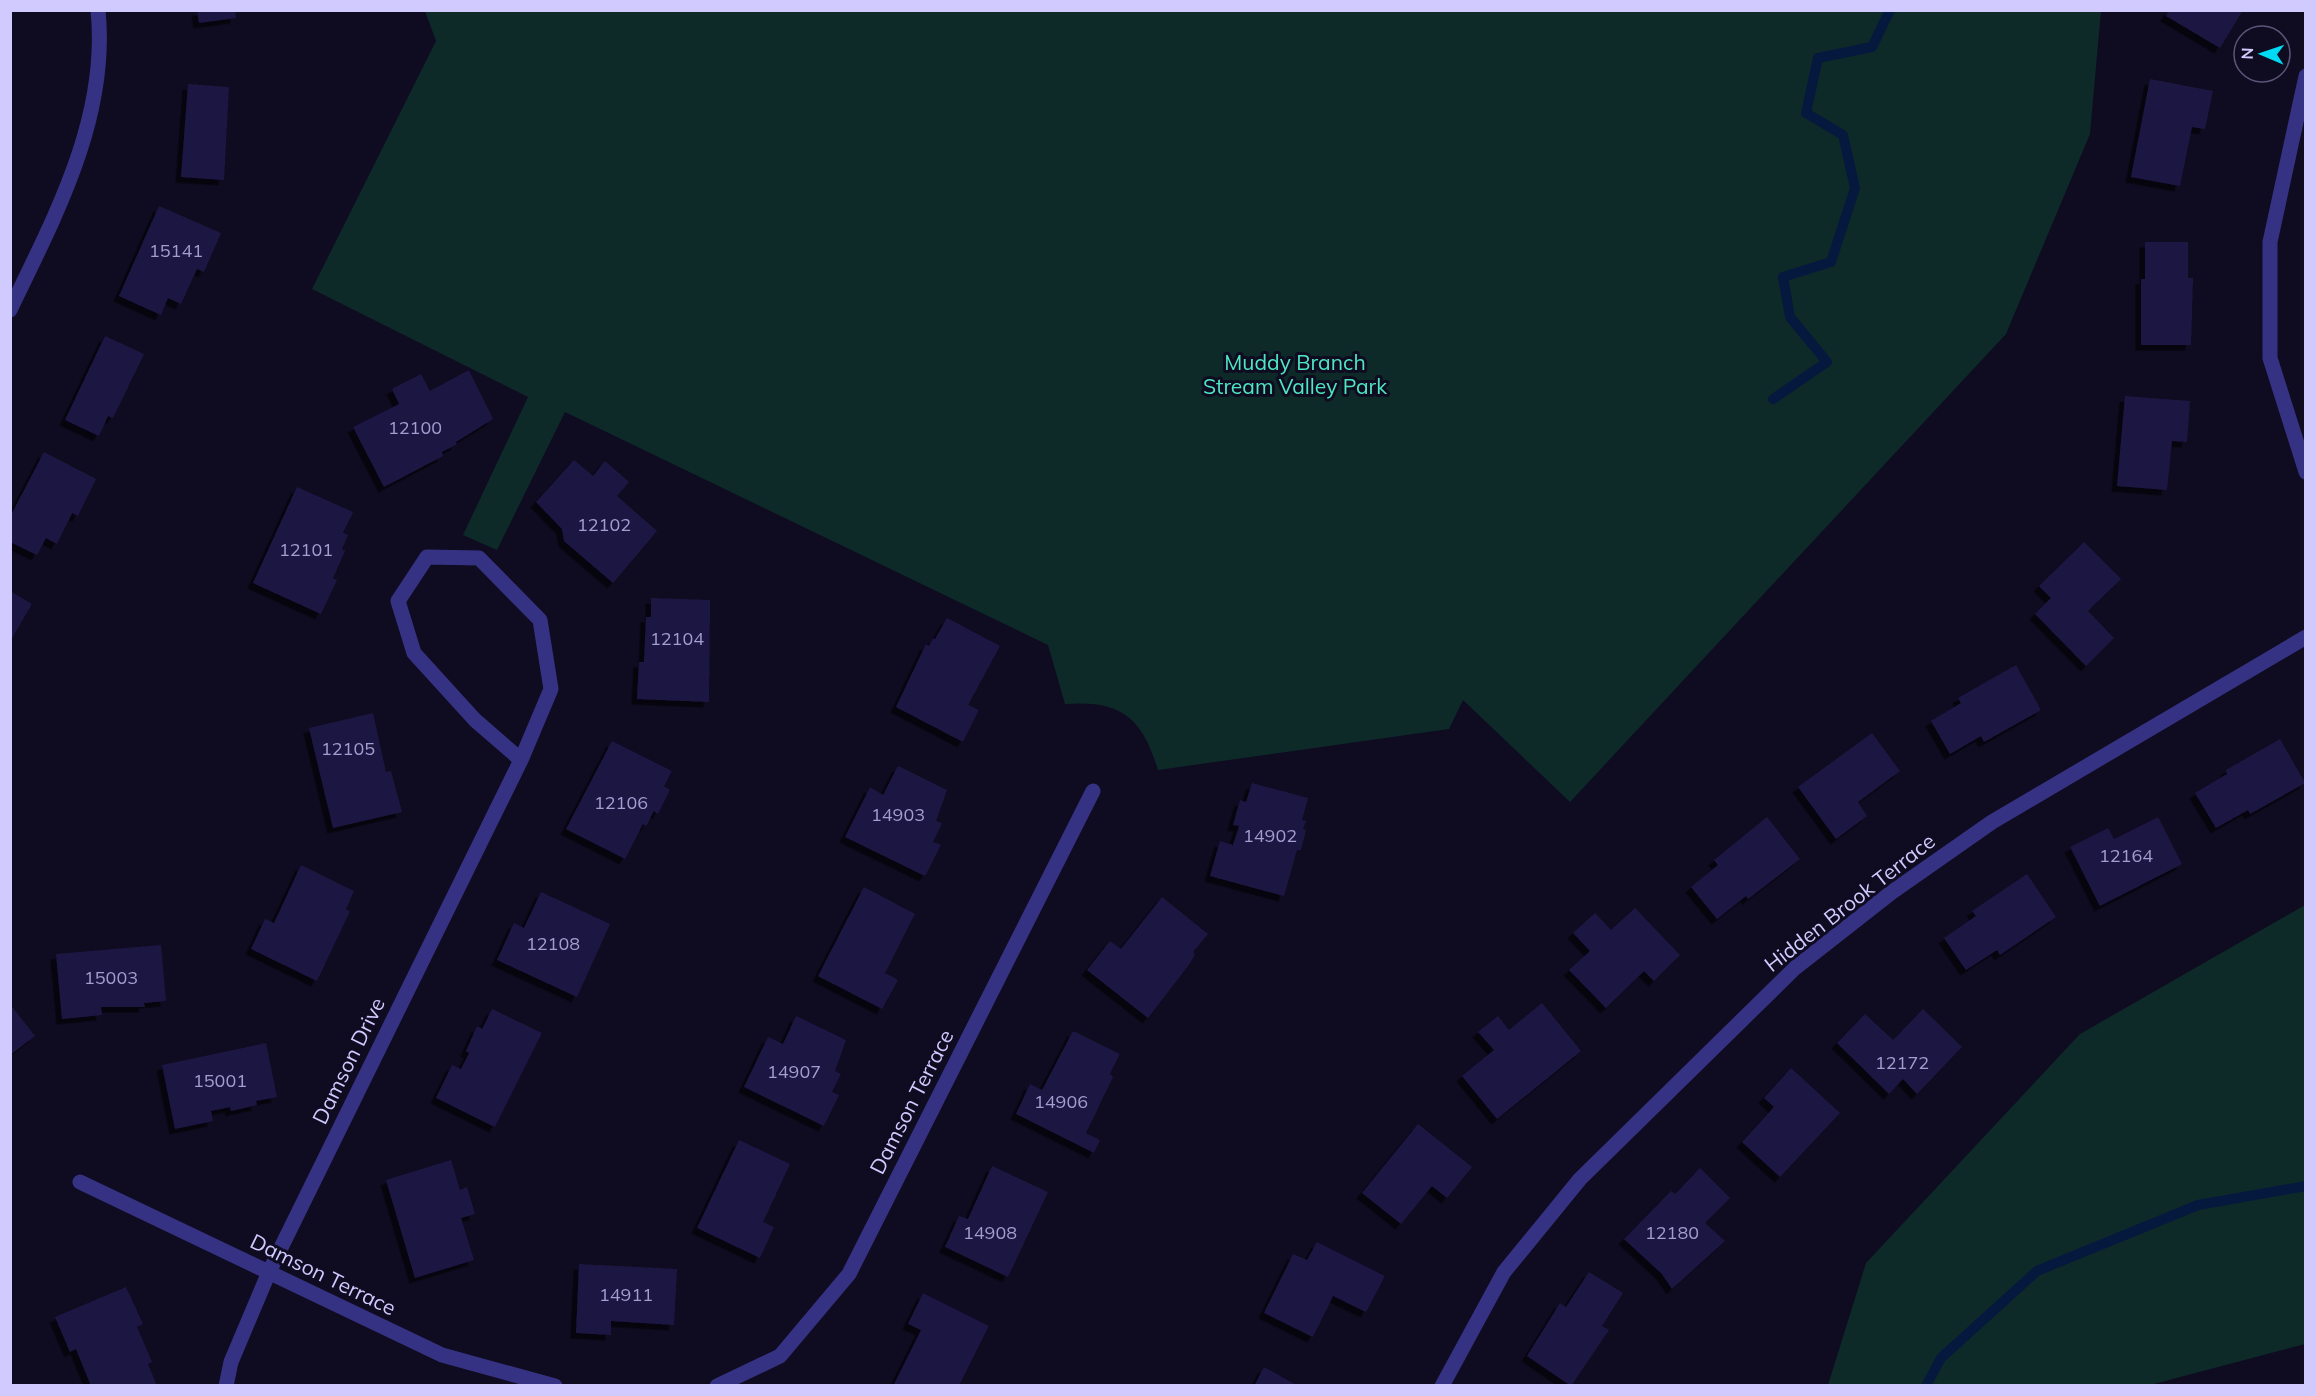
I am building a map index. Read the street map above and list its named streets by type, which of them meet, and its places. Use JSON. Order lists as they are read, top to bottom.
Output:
{
  "streets": {
    "street": ["Hidden Brook Terrace", "Damson Drive", "Damson Terrace"]
  },
  "crossings": [
    ["Damson Drive", "Damson Terrace"]
  ],
  "parks": ["Muddy Branch Stream Valley Park"],
  "house_numbers": [
    "15141",
    "12100",
    "12102",
    "12101",
    "12104",
    "12105",
    "12106",
    "14903",
    "14902",
    "12164",
    "12108",
    "15003",
    "12172",
    "14907",
    "15001",
    "14906",
    "14908",
    "12180",
    "14911"
  ],
  "north": "left"
}
